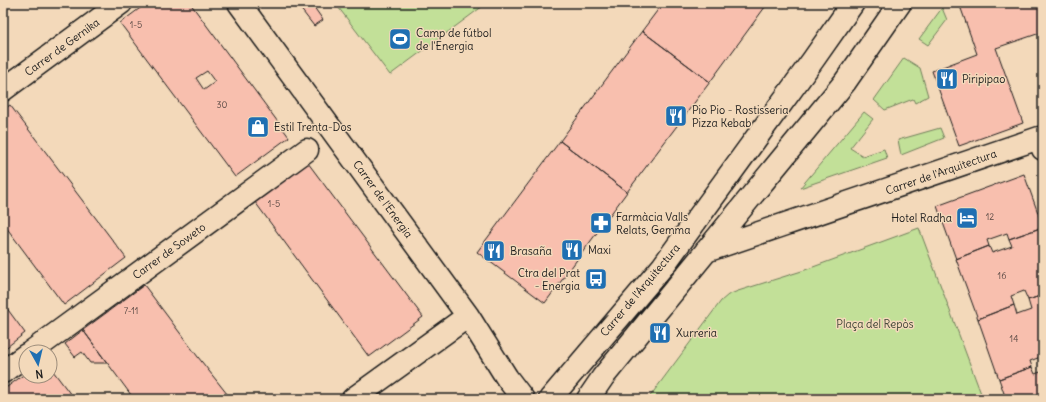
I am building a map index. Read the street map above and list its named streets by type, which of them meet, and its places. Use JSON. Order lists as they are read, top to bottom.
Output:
{
  "streets": {
    "street": [
      "Carrer de Gernika",
      "Carrer de l'Arquitectura",
      "Carrer de l'Energia",
      "Carrer de Soweto"
    ]
  },
  "parks": ["Plaça del Repòs"],
  "places": {
    "sports": ["Camp de fútbol de l'Energia"],
    "restaurant": [
      "Piripipao",
      "Pio Pio - Rostisseria Pizza Kebab",
      "Maxi",
      "Brasaña",
      "Xurreria"
    ],
    "shop": ["Estil Trenta-Dos"],
    "hotel": ["Hotel Radha"],
    "pharmacy": ["Farmàcia Valls Relats, Gemma"],
    "bus stop": ["Ctra del Prat - Energia"]
  },
  "house_numbers": [
    "1-5",
    "30",
    "1-5",
    "12",
    "16",
    "7-11",
    "14"
  ],
  "north": "bottom"
}
